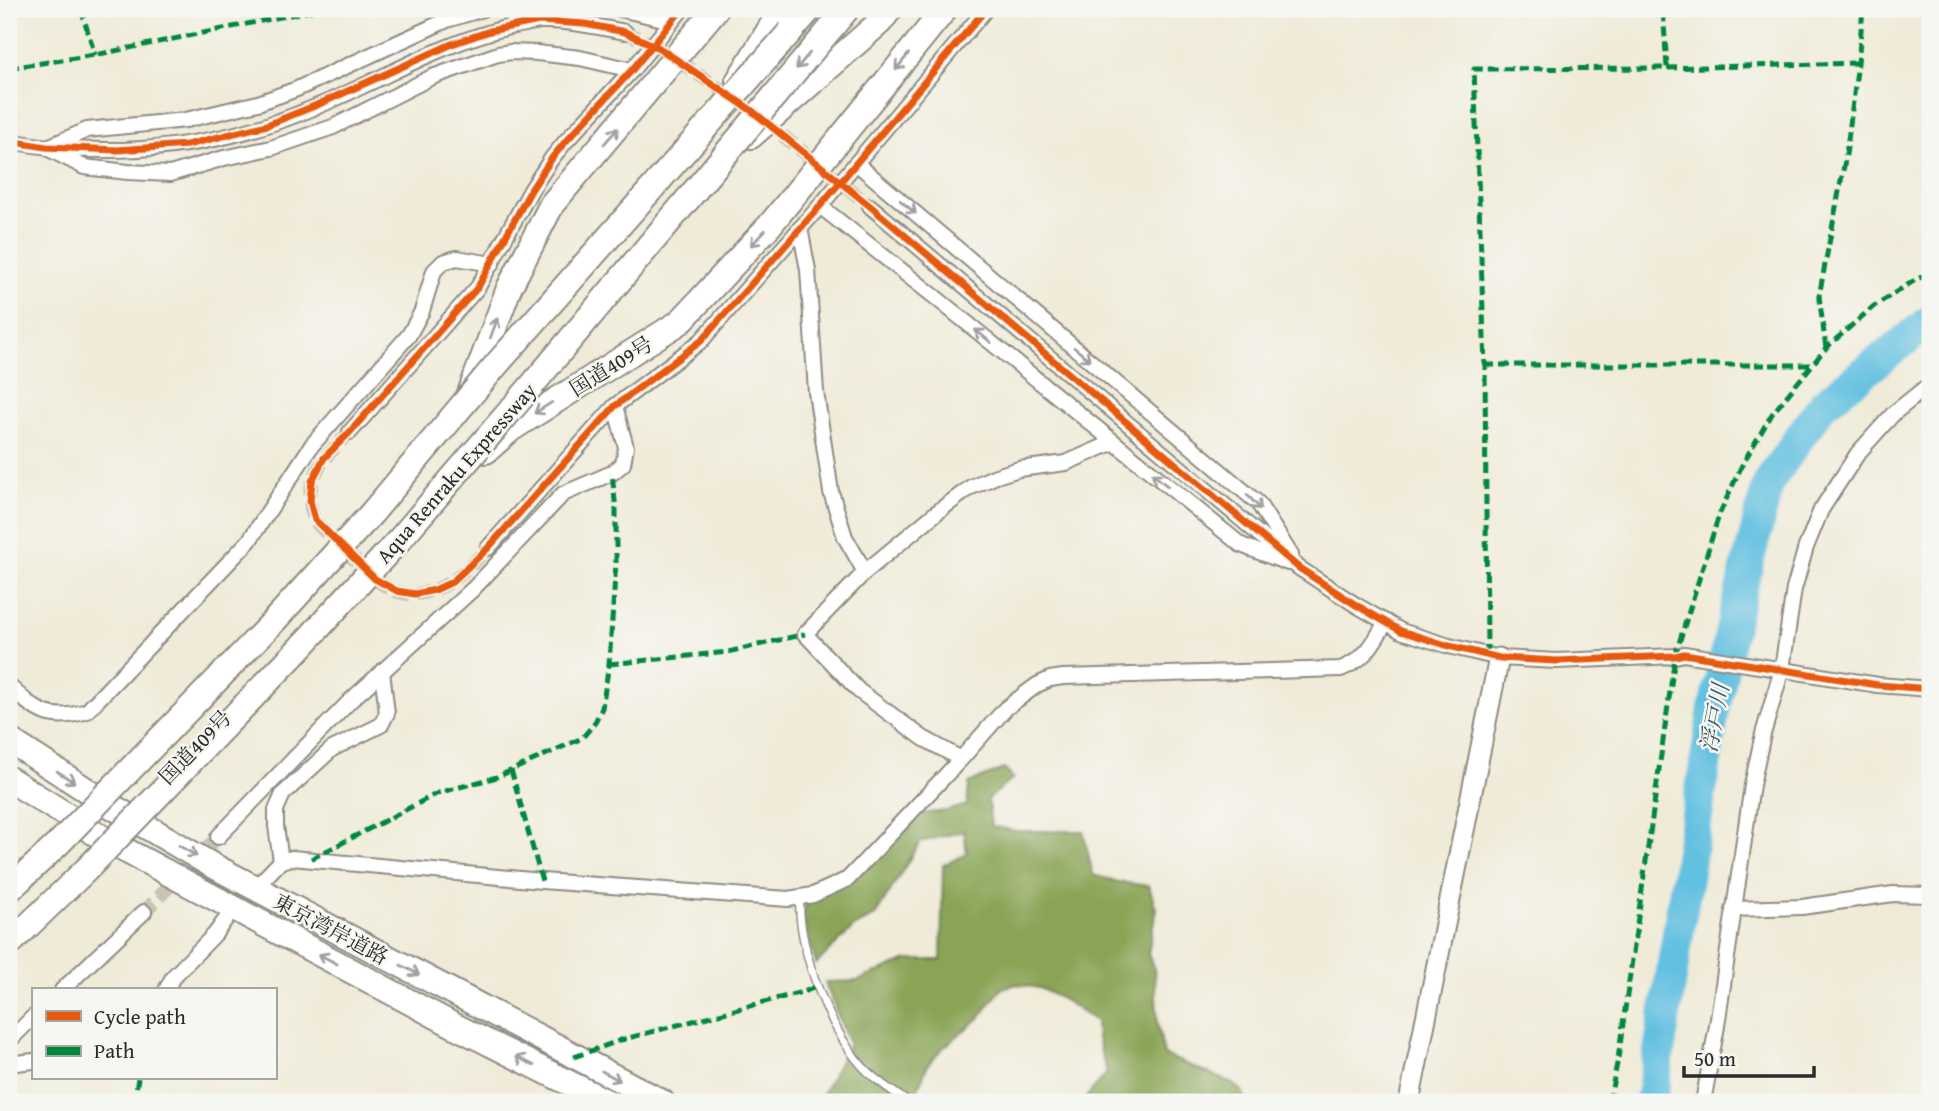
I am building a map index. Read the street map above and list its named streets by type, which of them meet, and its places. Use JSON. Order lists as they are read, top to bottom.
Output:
{
  "streets": {
    "highway": ["国道409号", "Aqua Renraku Expressway", "東京湾岸道路"]
  },
  "crossings": [
    ["国道409号", "東京湾岸道路"]
  ],
  "water": ["浮戸川"],
  "legend": ["Cycle path", "Path"],
  "scale_bar": "50 m"
}
